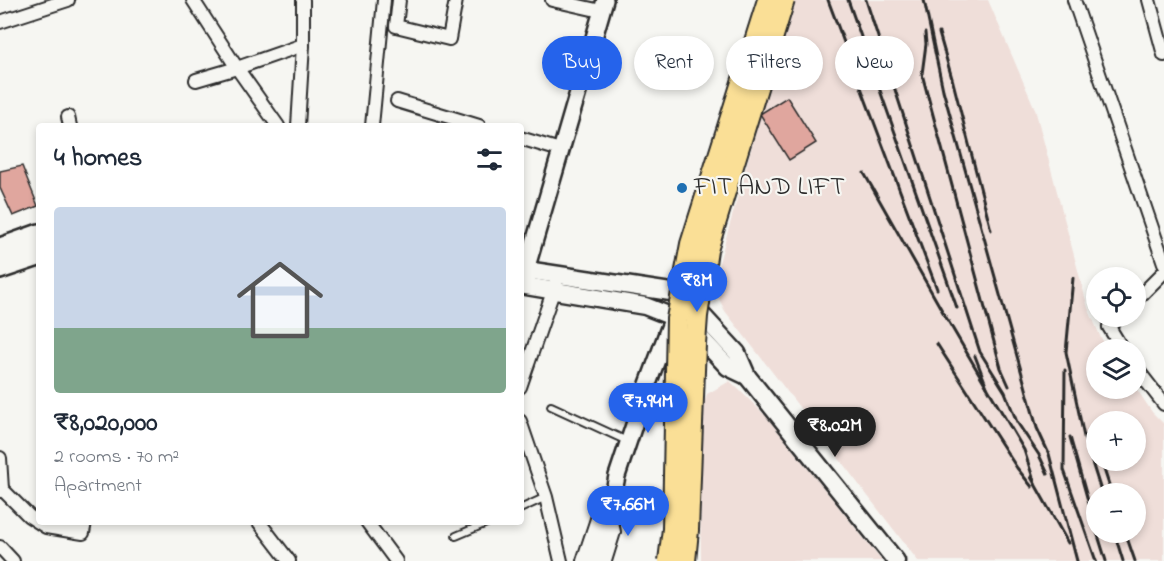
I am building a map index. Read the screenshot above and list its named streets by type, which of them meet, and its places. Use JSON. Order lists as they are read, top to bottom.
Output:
{
  "places": ["FIT AND LIFT"],
  "page": {
    "chip": [
      "Buy",
      "Rent",
      "Filters",
      "New"
    ],
    "heading": "4 homes",
    "list": [
      {
        "name": "₹8,020,000",
        "note": "2 rooms · 70 m² · Apartment"
      }
    ],
    "price": [
      "₹8M",
      "₹7.94M",
      "₹8.02M",
      "₹7.66M"
    ],
    "map_buttons": ["+", "−"]
  }
}
